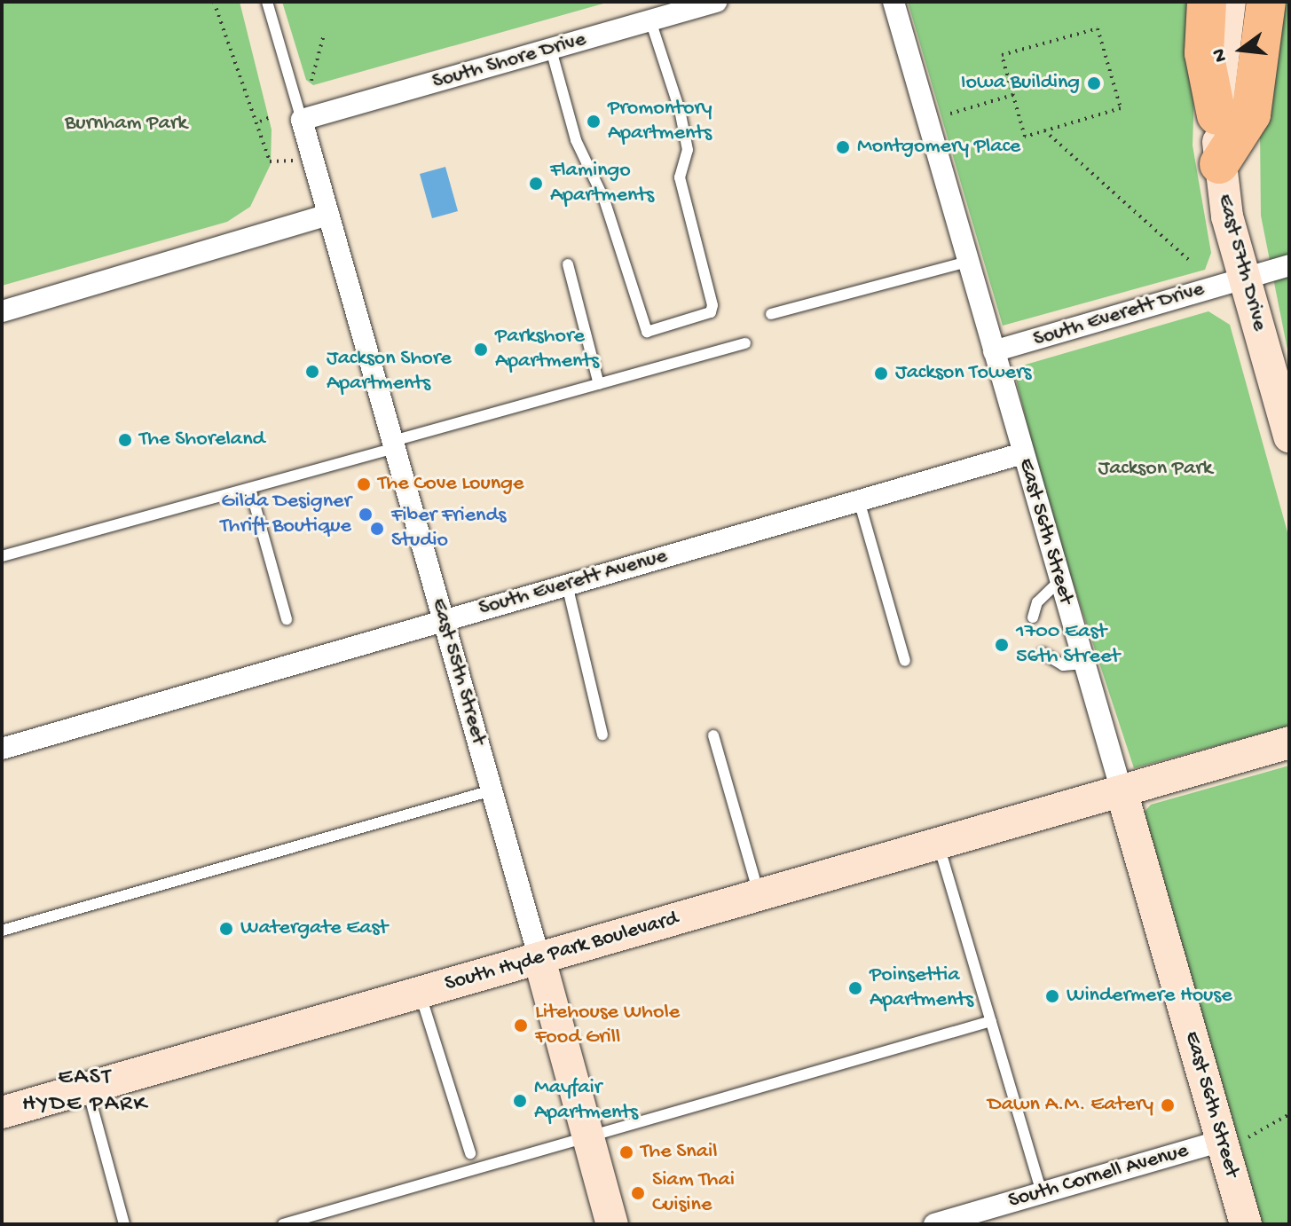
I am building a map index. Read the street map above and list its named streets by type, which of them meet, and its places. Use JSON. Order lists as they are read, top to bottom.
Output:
{
  "streets": {
    "main road": [
      "East 57th Drive",
      "East 56th Street",
      "East 55th Street",
      "South Hyde Park Boulevard"
    ],
    "street": [
      "South Shore Drive",
      "South Everett Drive",
      "South Everett Avenue",
      "South Cornell Avenue"
    ]
  },
  "crossings": [
    ["South Shore Drive", "East 55th Street"],
    ["East 57th Drive", "South Everett Drive"],
    ["South Everett Drive", "East 56th Street"],
    ["East 56th Street", "South Everett Avenue"],
    ["East 56th Street", "South Hyde Park Boulevard"],
    ["East 56th Street", "South Cornell Avenue"],
    ["South Everett Avenue", "East 55th Street"],
    ["East 55th Street", "South Hyde Park Boulevard"]
  ],
  "districts": ["EAST HYDE PARK"],
  "parks": ["Burnham Park", "Jackson Park"],
  "places": [
    "Iowa Building",
    "Promontory Apartments",
    "Montgomery Place",
    "Flamingo Apartments",
    "Parkshore Apartments",
    "Jackson Shore Apartments",
    "Jackson Towers",
    "The Shoreland",
    "The Cove Lounge",
    "Gilda Designer Thrift Boutique",
    "Fiber Friends Studio",
    "1700 East 56th Street",
    "Watergate East",
    "Poinsettia Apartments",
    "Windermere House",
    "Litehouse Whole Food Grill",
    "Mayfair Apartments",
    "Dawn A.M. Eatery",
    "The Snail",
    "Siam Thai Cuisine"
  ],
  "north": "left"
}
